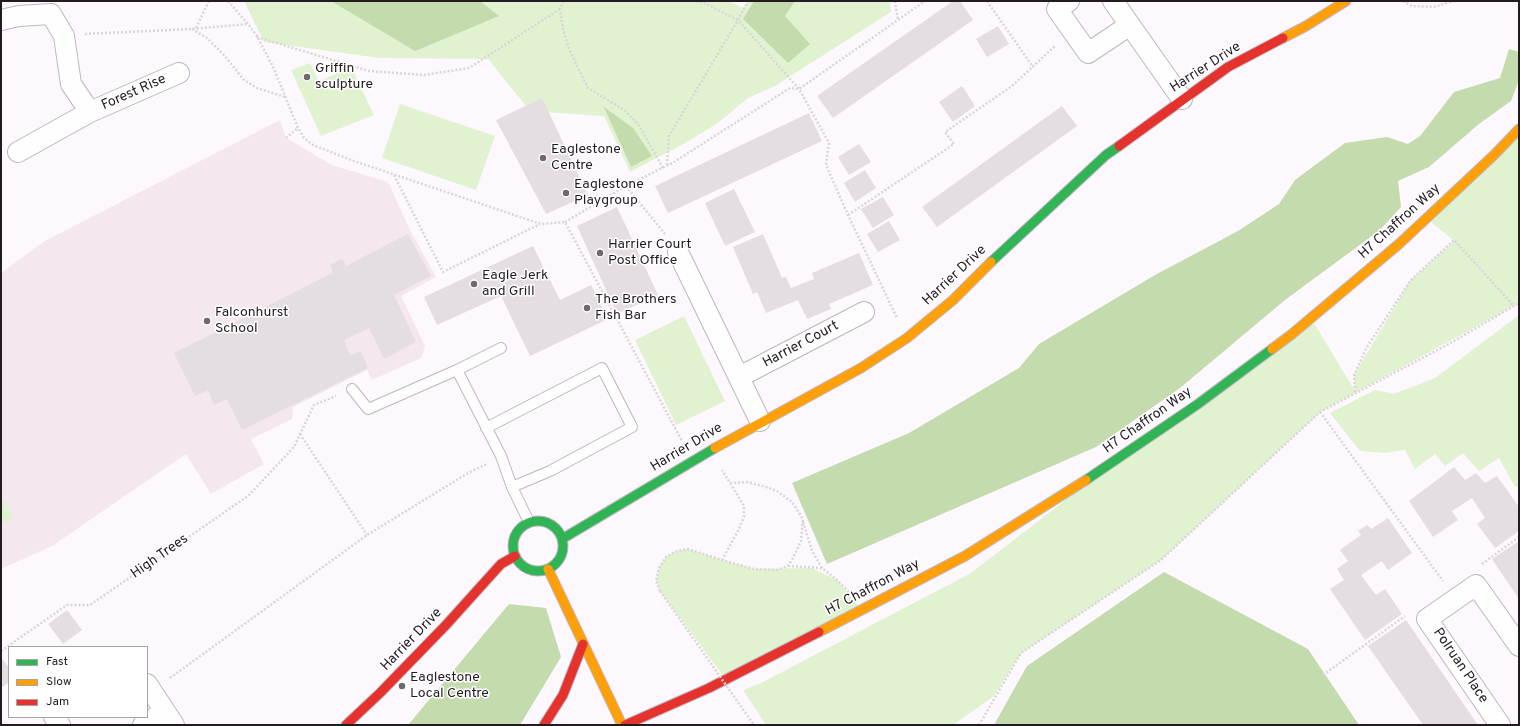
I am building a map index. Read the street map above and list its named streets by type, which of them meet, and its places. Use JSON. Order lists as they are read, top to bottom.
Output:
{
  "streets": {
    "street": [
      "Harrier Drive",
      "Forest Rise",
      "H7 Chaffron Way",
      "Harrier Court",
      "Polruan Place"
    ],
    "path": ["High Trees"]
  },
  "places": [
    "Griffin sculpture",
    "Eaglestone Centre",
    "Eaglestone Playgroup",
    "Harrier Court Post Office",
    "Eagle Jerk and Grill",
    "The Brothers Fish Bar",
    "Falconhurst School",
    "Eaglestone Local Centre"
  ],
  "legend": ["Fast", "Slow", "Jam"]
}
